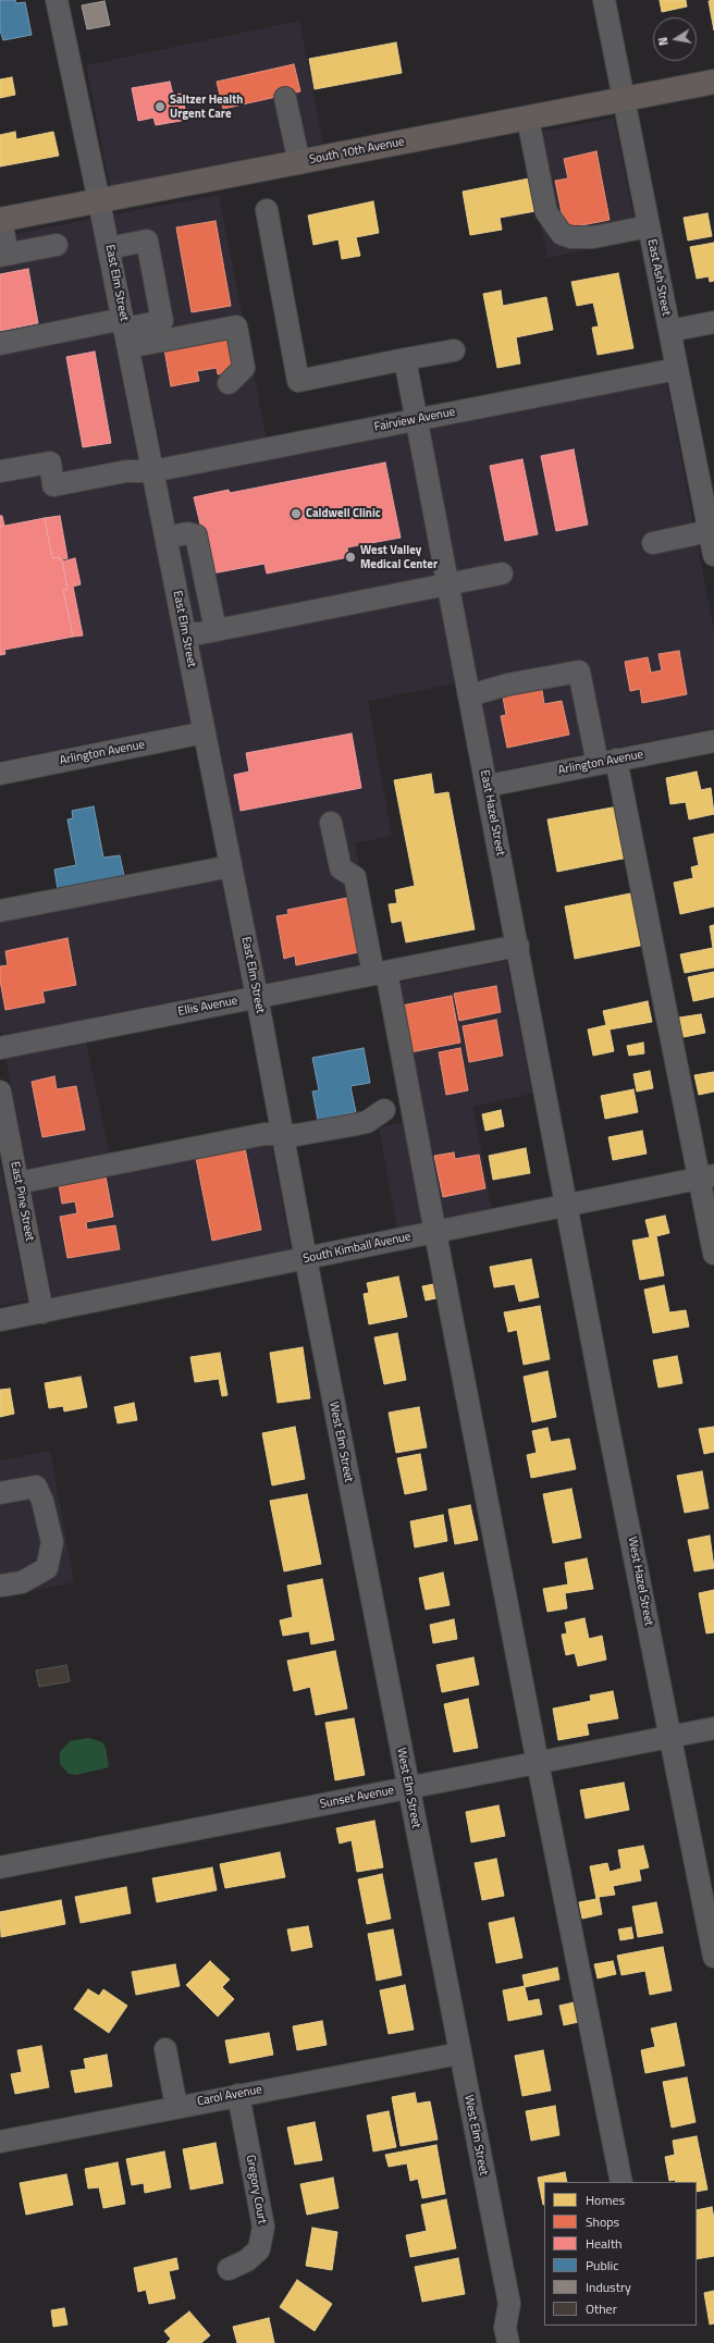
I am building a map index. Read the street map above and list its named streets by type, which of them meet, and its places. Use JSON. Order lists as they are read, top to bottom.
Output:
{
  "streets": {
    "main road": ["South 10th Avenue"],
    "street": [
      "East Ash Street",
      "East Elm Street",
      "Fairview Avenue",
      "Arlington Avenue",
      "East Hazel Street",
      "Ellis Avenue",
      "East Pine Street",
      "South Kimball Avenue",
      "West Elm Street",
      "West Hazel Street",
      "Sunset Avenue",
      "Carol Avenue",
      "Gregory Court"
    ]
  },
  "crossings": [
    ["South 10th Avenue", "East Ash Street"],
    ["South 10th Avenue", "East Elm Street"],
    ["East Ash Street", "Fairview Avenue"],
    ["East Elm Street", "Fairview Avenue"],
    ["East Elm Street", "Arlington Avenue"],
    ["East Elm Street", "Ellis Avenue"],
    ["East Elm Street", "South Kimball Avenue"],
    ["East Elm Street", "West Elm Street"],
    ["Fairview Avenue", "East Hazel Street"],
    ["Arlington Avenue", "East Hazel Street"],
    ["East Hazel Street", "Ellis Avenue"],
    ["East Hazel Street", "South Kimball Avenue"],
    ["East Hazel Street", "West Hazel Street"],
    ["East Pine Street", "South Kimball Avenue"],
    ["South Kimball Avenue", "West Elm Street"],
    ["South Kimball Avenue", "West Hazel Street"],
    ["West Elm Street", "Sunset Avenue"],
    ["West Elm Street", "Carol Avenue"],
    ["West Hazel Street", "Sunset Avenue"],
    ["Carol Avenue", "Gregory Court"]
  ],
  "places": ["Saltzer Health Urgent Care", "Caldwell Clinic", "West Valley Medical Center"],
  "legend": [
    "Homes",
    "Shops",
    "Health",
    "Public",
    "Industry",
    "Other"
  ],
  "north": "left"
}
